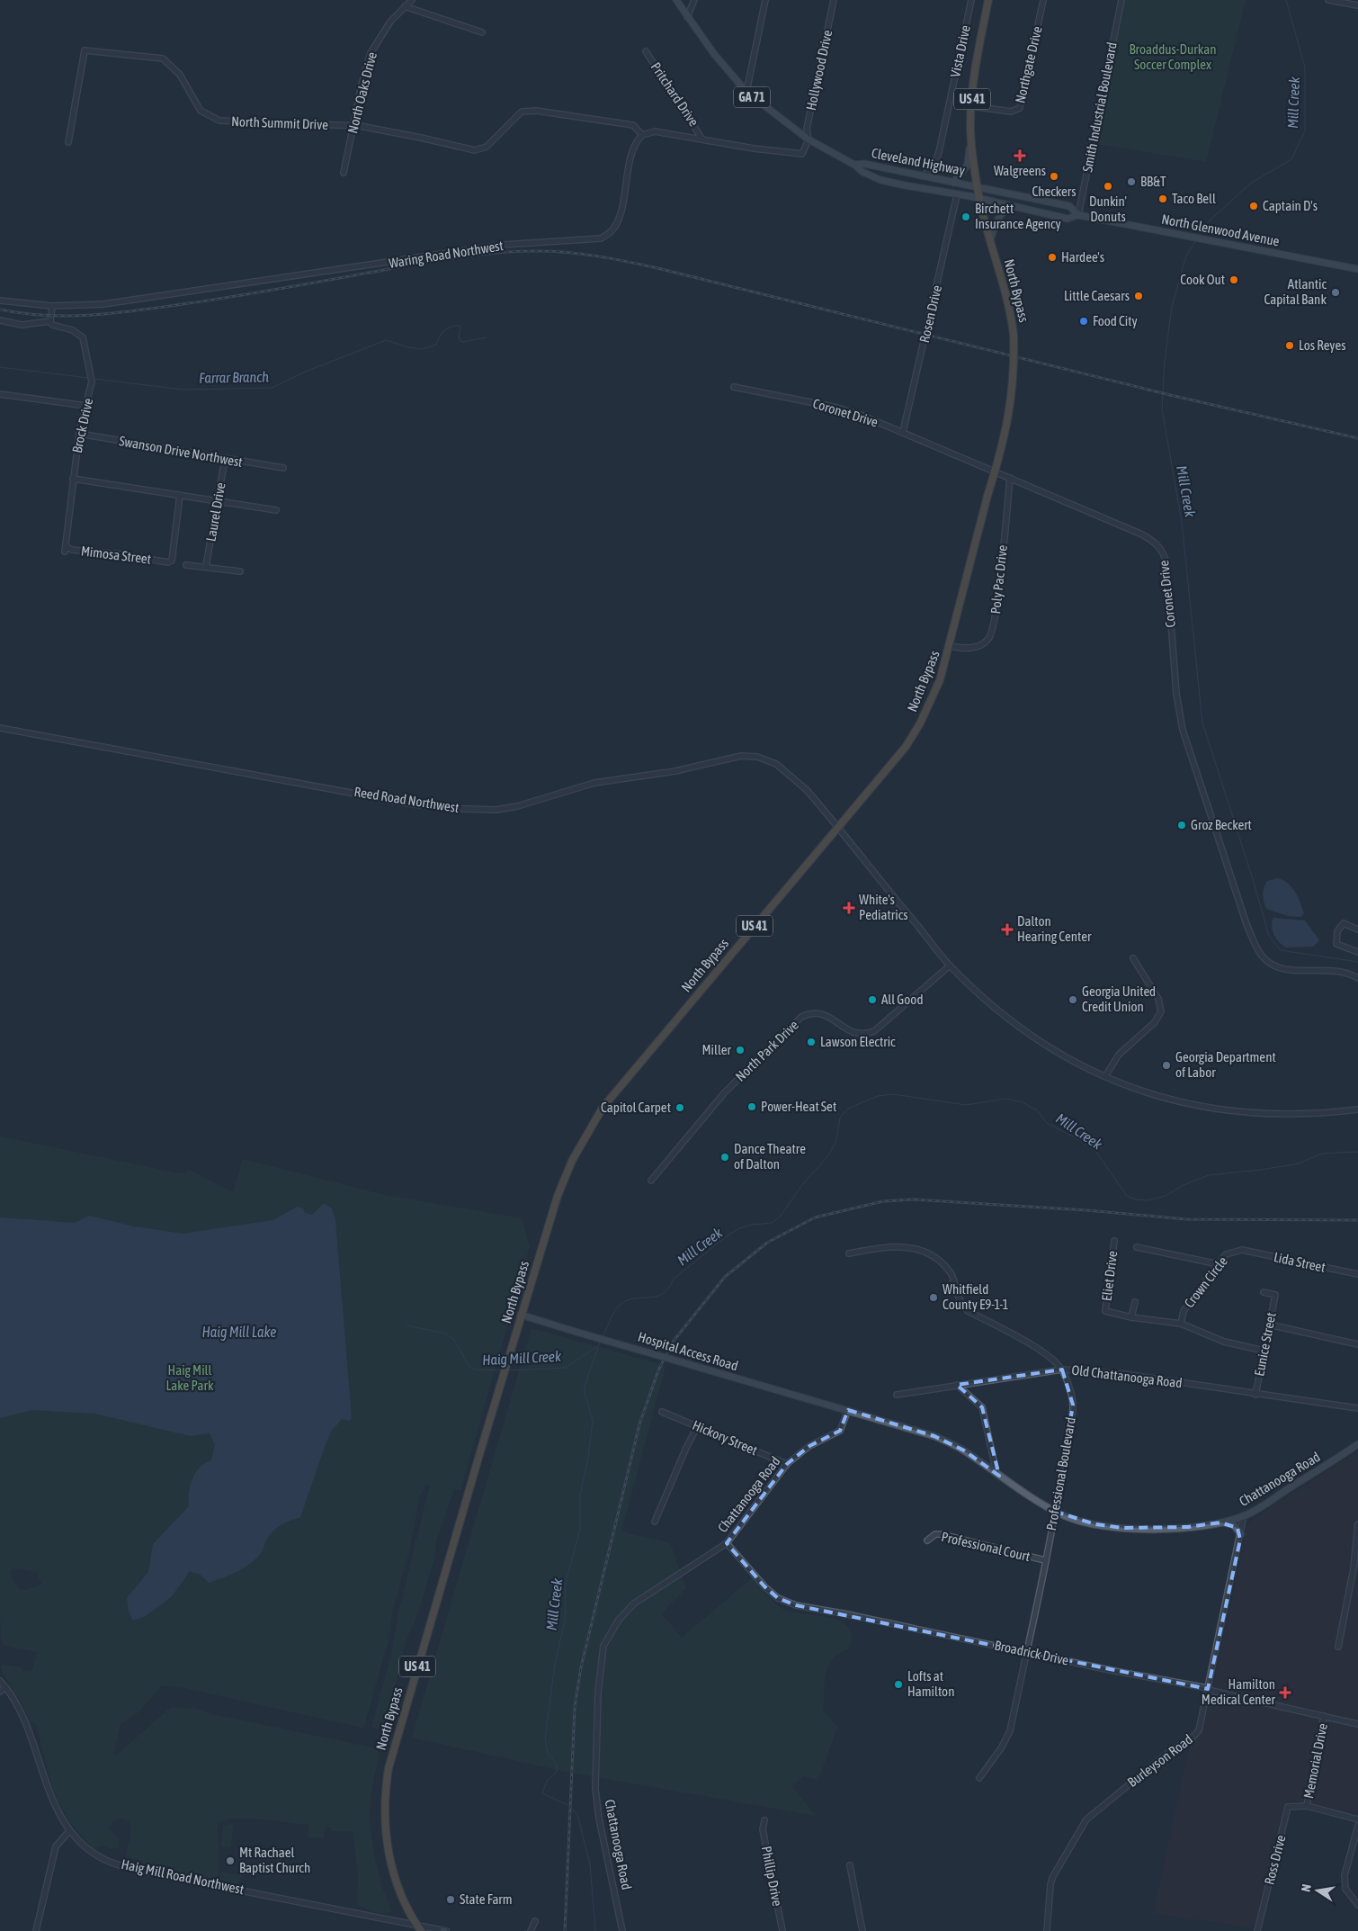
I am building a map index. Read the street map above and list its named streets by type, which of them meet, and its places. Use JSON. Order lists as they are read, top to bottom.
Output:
{
  "streets": {
    "highway": ["US 41", "North Bypass"],
    "main road": [
      "GA 71",
      "Cleveland Highway",
      "North Glenwood Avenue",
      "Hospital Access Road",
      "Chattanooga Road"
    ],
    "street": [
      "Vista Drive",
      "Northgate Drive",
      "Hollywood Drive",
      "North Oaks Drive",
      "Pritchard Drive",
      "Smith Industrial Boulevard",
      "North Summit Drive",
      "Waring Road Northwest",
      "Rosen Drive",
      "Coronet Drive",
      "Brock Drive",
      "Swanson Drive Northwest",
      "Laurel Drive",
      "Mimosa Street",
      "Poly Pac Drive",
      "Reed Road Northwest",
      "North Park Drive",
      "Lida Street",
      "Eliet Drive",
      "Crown Circle",
      "Eunice Street",
      "Old Chattanooga Road",
      "Hickory Street",
      "Professional Boulevard",
      "Professional Court",
      "Broadrick Drive",
      "Burleyson Road",
      "Memorial Drive",
      "Ross Drive",
      "Phillip Drive",
      "Haig Mill Road Northwest"
    ]
  },
  "crossings": [
    ["Vista Drive", "Cleveland Highway"],
    ["Northgate Drive", "North Bypass"],
    ["Hollywood Drive", "Cleveland Highway"],
    ["North Oaks Drive", "North Summit Drive"],
    ["Smith Industrial Boulevard", "North Glenwood Avenue"],
    ["North Summit Drive", "Waring Road Northwest"],
    ["Cleveland Highway", "North Glenwood Avenue"],
    ["Cleveland Highway", "North Bypass"],
    ["Cleveland Highway", "Rosen Drive"],
    ["North Glenwood Avenue", "North Bypass"],
    ["North Bypass", "Poly Pac Drive"],
    ["North Bypass", "Reed Road Northwest"],
    ["North Bypass", "Hospital Access Road"],
    ["North Bypass", "Haig Mill Road Northwest"],
    ["Rosen Drive", "Coronet Drive"],
    ["Coronet Drive", "Poly Pac Drive"],
    ["Brock Drive", "Swanson Drive Northwest"],
    ["Brock Drive", "Mimosa Street"],
    ["Swanson Drive Northwest", "Laurel Drive"],
    ["Reed Road Northwest", "North Park Drive"],
    ["Lida Street", "Crown Circle"],
    ["Eliet Drive", "Crown Circle"],
    ["Crown Circle", "Eunice Street"],
    ["Eunice Street", "Old Chattanooga Road"],
    ["Hospital Access Road", "Chattanooga Road"],
    ["Old Chattanooga Road", "Professional Boulevard"],
    ["Hickory Street", "Chattanooga Road"],
    ["Professional Boulevard", "Chattanooga Road"],
    ["Professional Boulevard", "Professional Court"],
    ["Professional Boulevard", "Broadrick Drive"],
    ["Chattanooga Road", "Broadrick Drive"],
    ["Chattanooga Road", "Burleyson Road"],
    ["Broadrick Drive", "Burleyson Road"],
    ["Broadrick Drive", "Memorial Drive"],
    ["Memorial Drive", "Ross Drive"]
  ],
  "water": [
    "Mill Creek",
    "Farrar Branch",
    "Haig Mill Lake",
    "Haig Mill Creek"
  ],
  "parks": ["Broaddus-Durkan Soccer Complex", "Haig Mill Lake Park"],
  "places": {
    "health": [
      "Walgreens",
      "White's Pediatrics",
      "Dalton Hearing Center",
      "Hamilton Medical Center"
    ],
    "other": [
      "Checkers",
      "BB&T",
      "Dunkin' Donuts",
      "Taco Bell",
      "Captain D's",
      "Birchett Insurance Agency",
      "Hardee's",
      "Cook Out",
      "Atlantic Capital Bank",
      "Little Caesars",
      "Food City",
      "Los Reyes",
      "Groz Beckert",
      "All Good",
      "Georgia United Credit Union",
      "Lawson Electric",
      "Miller",
      "Georgia Department of Labor",
      "Power-Heat Set",
      "Capitol Carpet",
      "Dance Theatre of Dalton",
      "Whitfield County E9-1-1",
      "Lofts at Hamilton",
      "Mt Rachael Baptist Church",
      "State Farm"
    ]
  },
  "north": "left"
}
